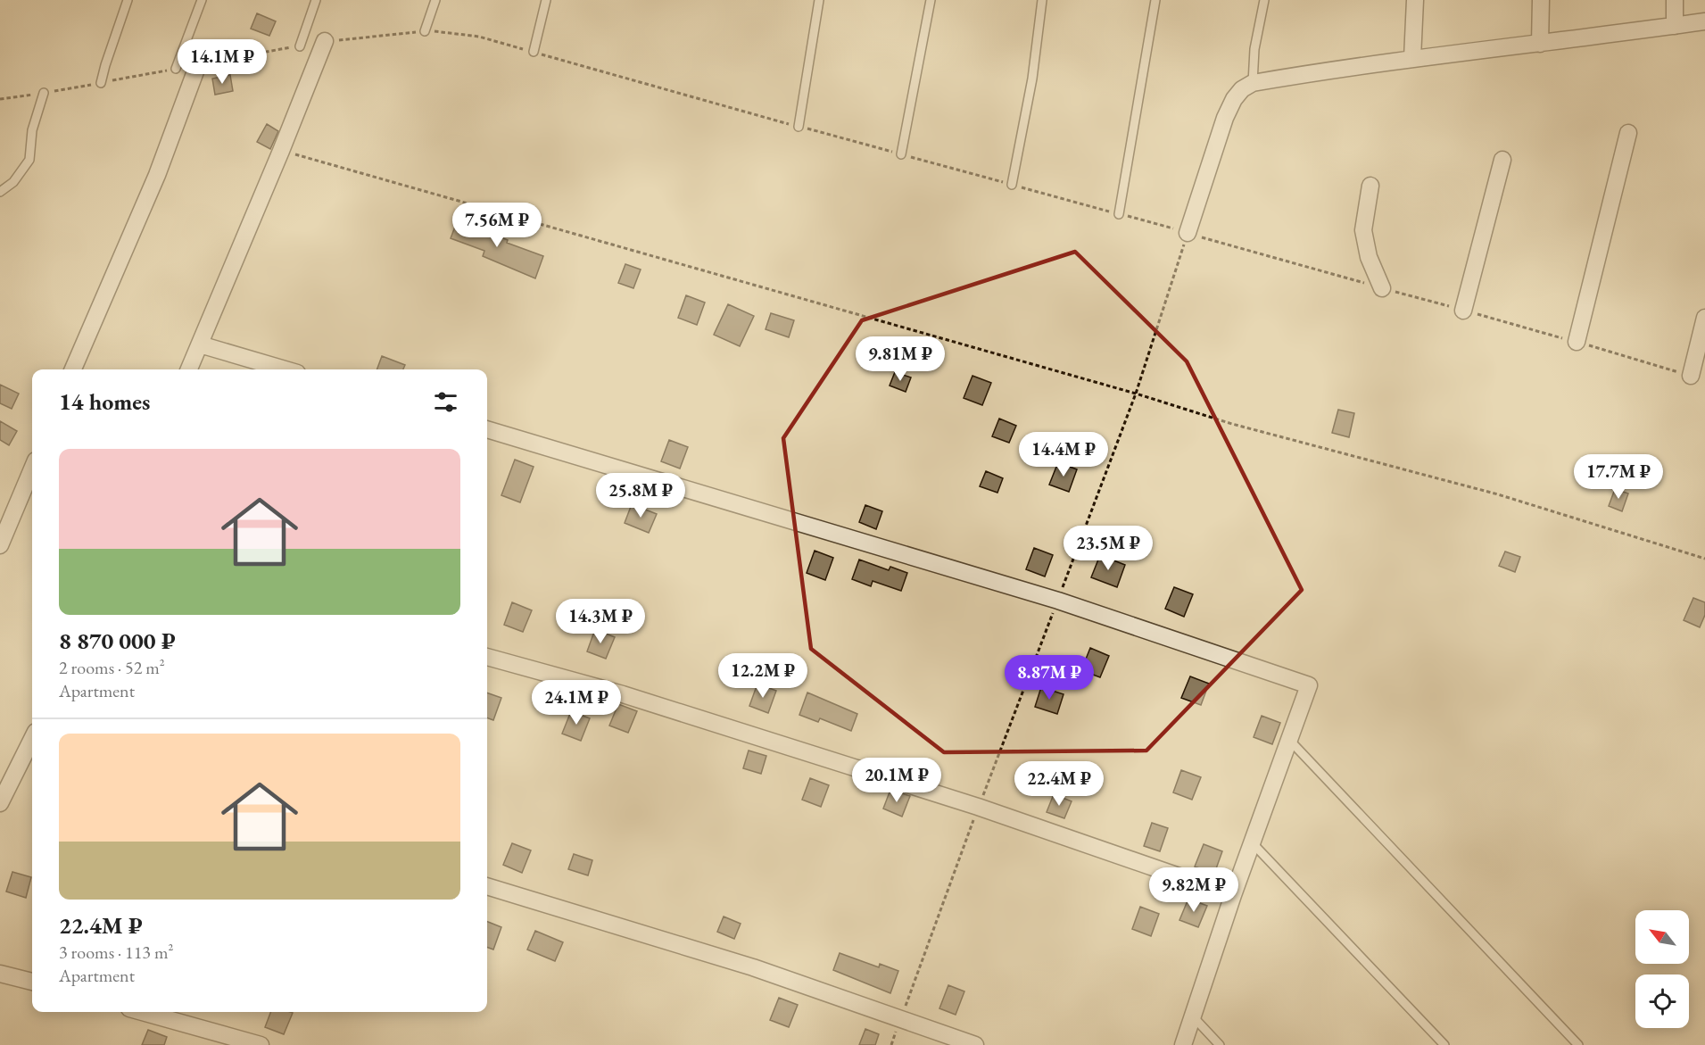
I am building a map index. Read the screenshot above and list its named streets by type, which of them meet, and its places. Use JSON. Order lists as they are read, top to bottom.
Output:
{
  "north": "top left",
  "page": {
    "price": [
      "14.1M ₽",
      "7.56M ₽",
      "9.81M ₽",
      "14.4M ₽",
      "17.7M ₽",
      "25.8M ₽",
      "23.5M ₽",
      "14.3M ₽",
      "12.2M ₽",
      "8.87M ₽",
      "24.1M ₽",
      "20.1M ₽",
      "22.4M ₽",
      "9.82M ₽"
    ],
    "heading": "14 homes",
    "list": [
      {
        "name": "8 870 000 ₽",
        "note": "2 rooms · 52 m² · Apartment"
      },
      {
        "name": "22.4M ₽",
        "note": "3 rooms · 113 m² · Apartment"
      }
    ]
  }
}
